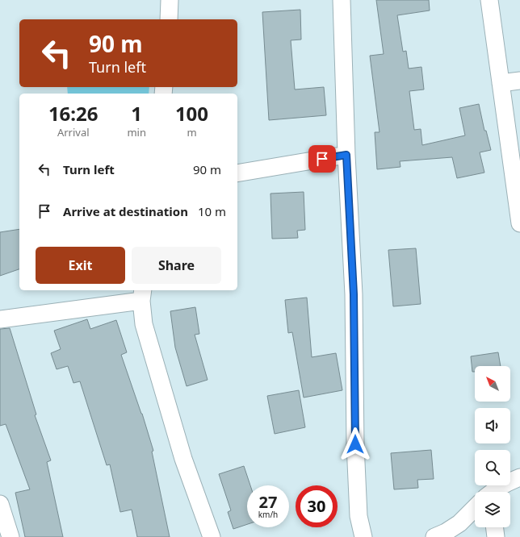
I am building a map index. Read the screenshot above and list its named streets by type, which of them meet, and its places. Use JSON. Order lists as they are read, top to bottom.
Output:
{
  "north": "top left",
  "page": {
    "turn": ["90 m", "Turn left"],
    "eta": [
      "16:26",
      "Arrival",
      "1",
      "min",
      "100",
      "m"
    ],
    "list": [
      {
        "name": "Turn left",
        "value": "90 m"
      },
      {
        "name": "Arrive at destination",
        "value": "10 m"
      }
    ],
    "buttons": ["Exit", "Share"],
    "speed": "27 km/h",
    "limit": "30"
  }
}
